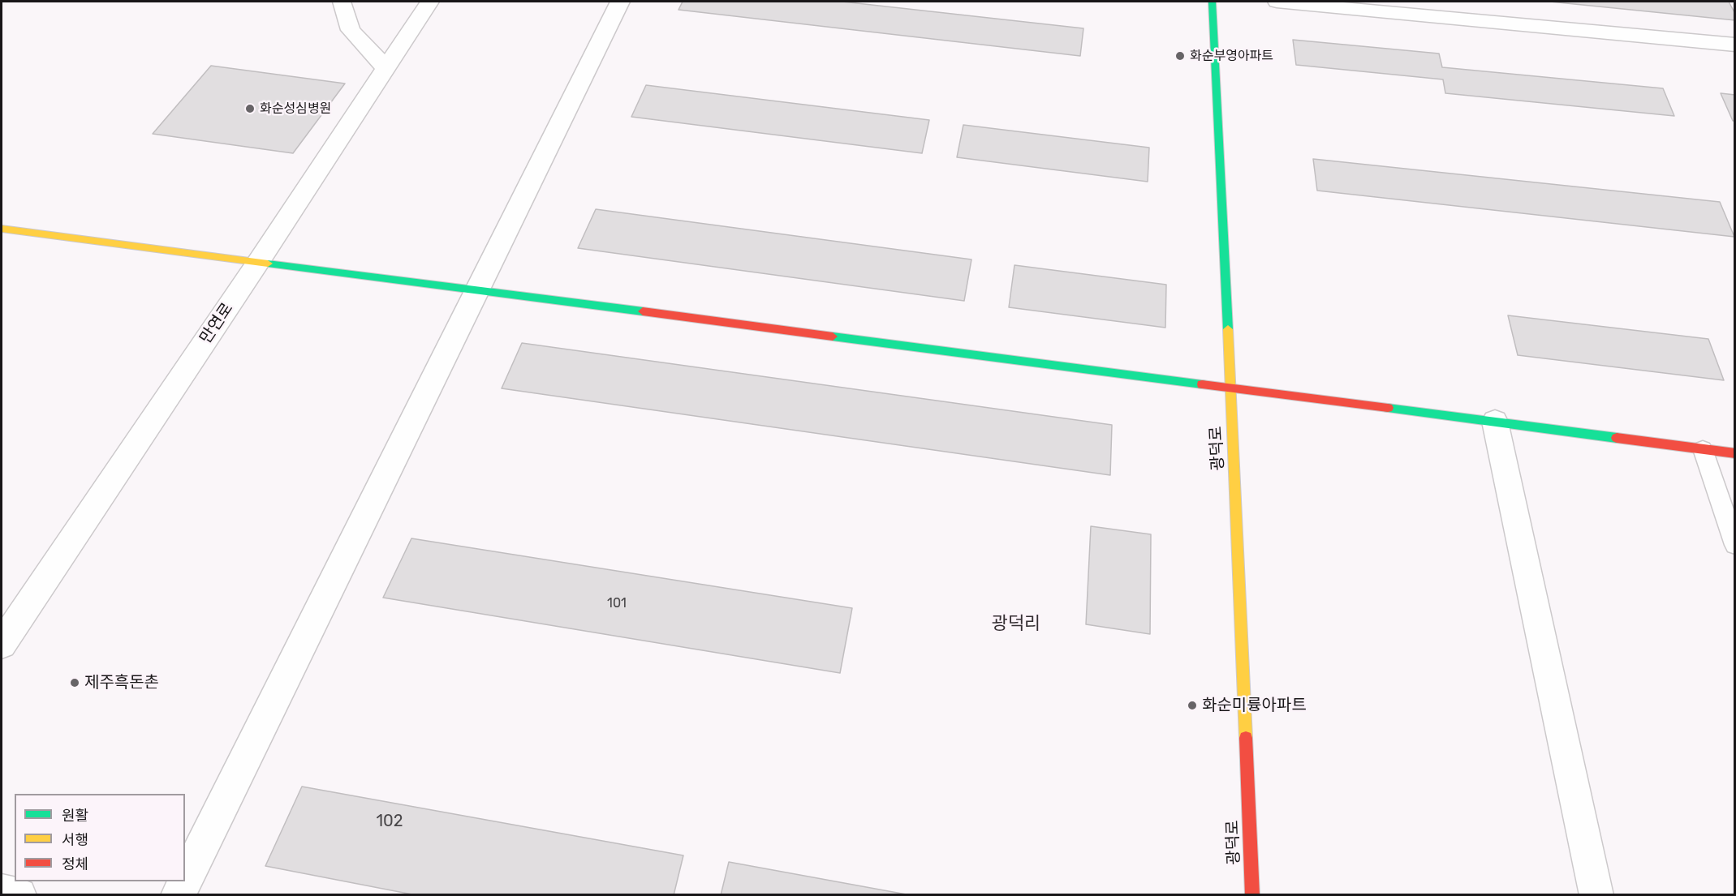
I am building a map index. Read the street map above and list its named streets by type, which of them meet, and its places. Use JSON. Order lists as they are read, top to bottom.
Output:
{
  "streets": {
    "street": ["만연로", "광덕로"]
  },
  "districts": ["광덕리"],
  "places": [
    "화순부영아파트",
    "화순성심병원",
    "제주흑돈촌",
    "화순미륭아파트"
  ],
  "house_numbers": ["101", "102"],
  "legend": ["원활", "서행", "정체"]
}
